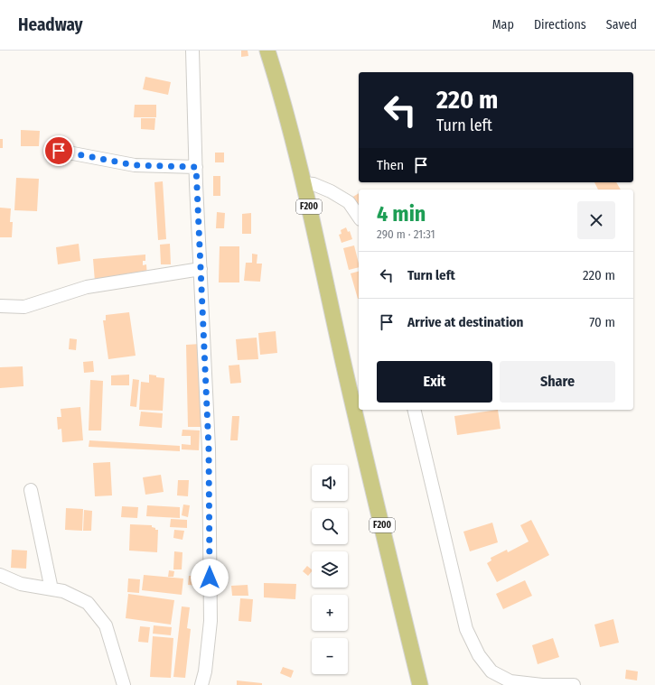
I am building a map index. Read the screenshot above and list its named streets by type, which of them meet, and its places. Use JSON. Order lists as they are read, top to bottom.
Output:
{
  "streets": {
    "main road": ["F200"]
  },
  "page": {
    "header": "Headway",
    "nav": ["Map", "Directions", "Saved"],
    "turn": ["220 m", "Turn left"],
    "then": "Then",
    "heading": ["4 min", "290 m · 21:31"],
    "list": [
      {
        "name": "Turn left",
        "value": "220 m"
      },
      {
        "name": "Arrive at destination",
        "value": "70 m"
      }
    ],
    "buttons": ["Exit", "Share"],
    "map_buttons": ["+", "−"]
  }
}
